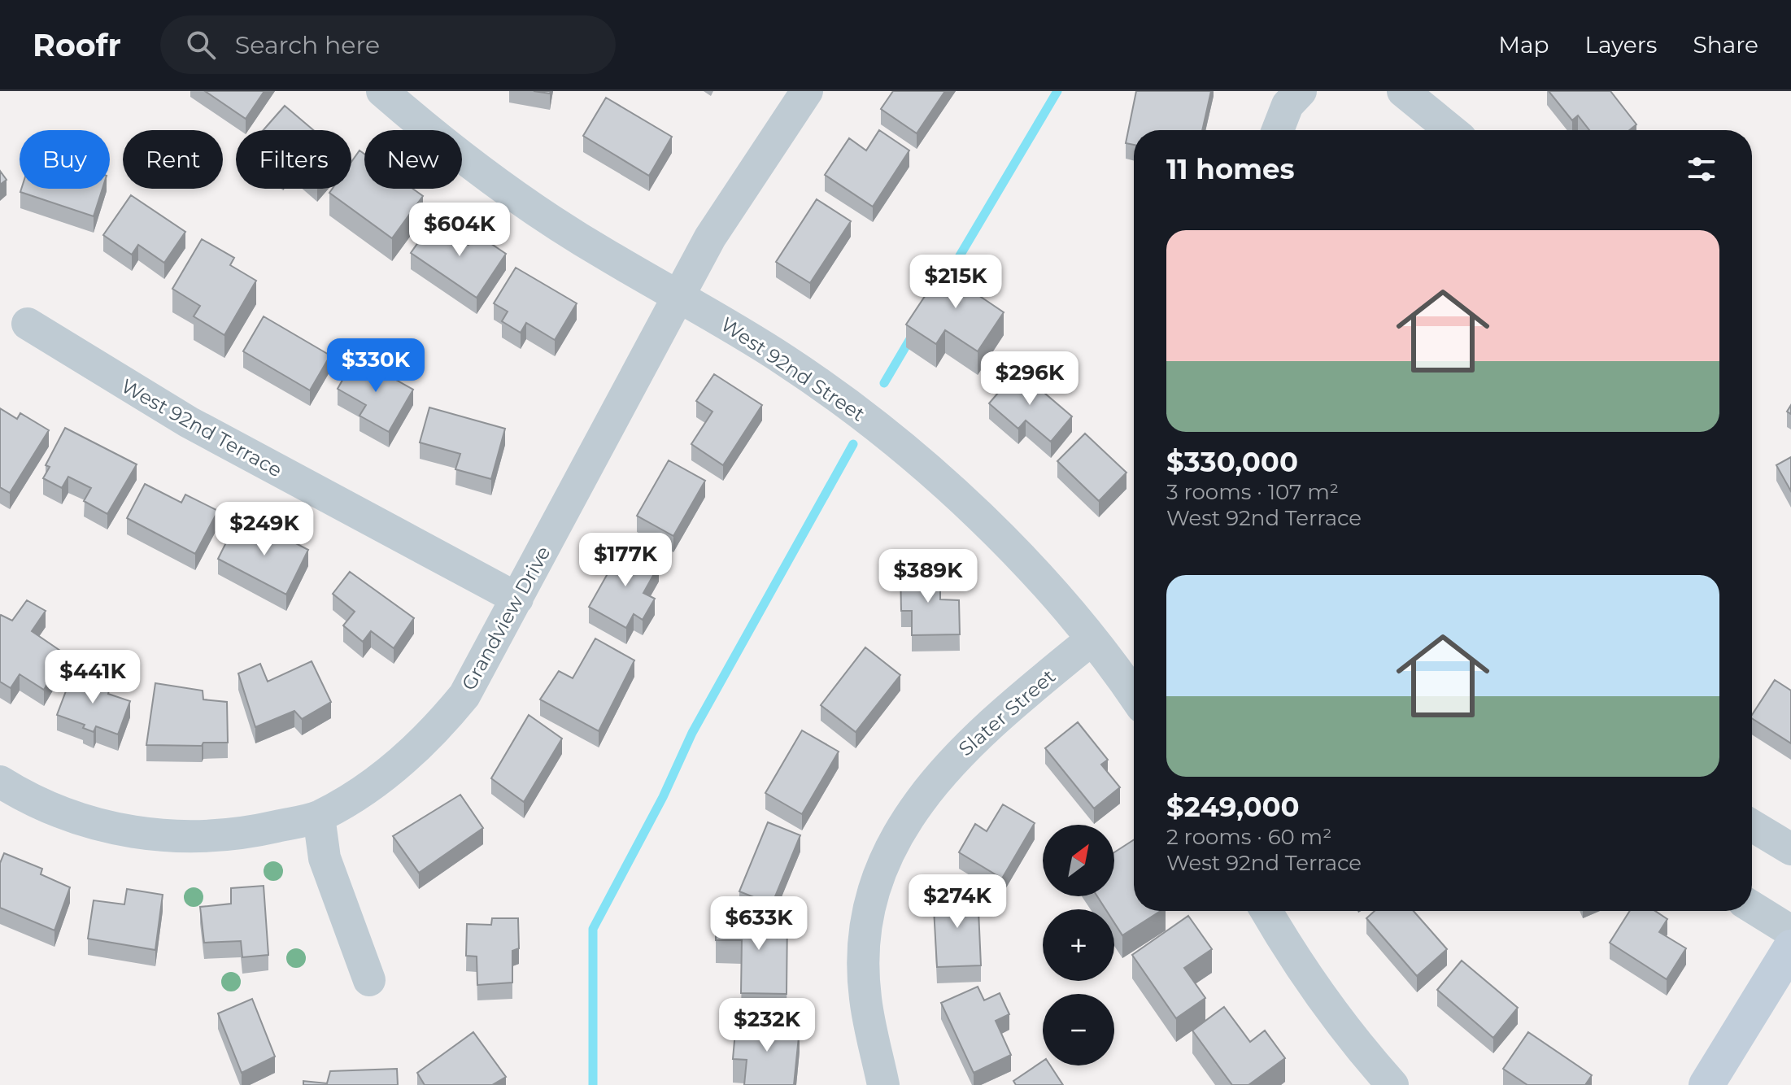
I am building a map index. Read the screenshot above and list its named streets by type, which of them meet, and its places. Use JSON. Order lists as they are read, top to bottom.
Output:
{
  "streets": {
    "street": [
      "West 92nd Street",
      "West 92nd Terrace",
      "Grandview Drive",
      "Slater Street"
    ]
  },
  "crossings": [
    ["West 92nd Street", "Grandview Drive"],
    ["West 92nd Street", "Slater Street"],
    ["West 92nd Terrace", "Grandview Drive"]
  ],
  "north": "top right",
  "page": {
    "header": "Roofr",
    "search": "Search here",
    "nav": ["Map", "Layers", "Share"],
    "chip": [
      "Buy",
      "Rent",
      "Filters",
      "New"
    ],
    "heading": "11 homes",
    "price": [
      "$604K",
      "$215K",
      "$330K",
      "$296K",
      "$249K",
      "$177K",
      "$389K",
      "$441K",
      "$274K",
      "$633K",
      "$232K"
    ],
    "list": [
      {
        "name": "$330,000",
        "note": "3 rooms · 107 m² · West 92nd Terrace"
      },
      {
        "name": "$249,000",
        "note": "2 rooms · 60 m² · West 92nd Terrace"
      }
    ],
    "map_buttons": ["+", "−"]
  }
}
